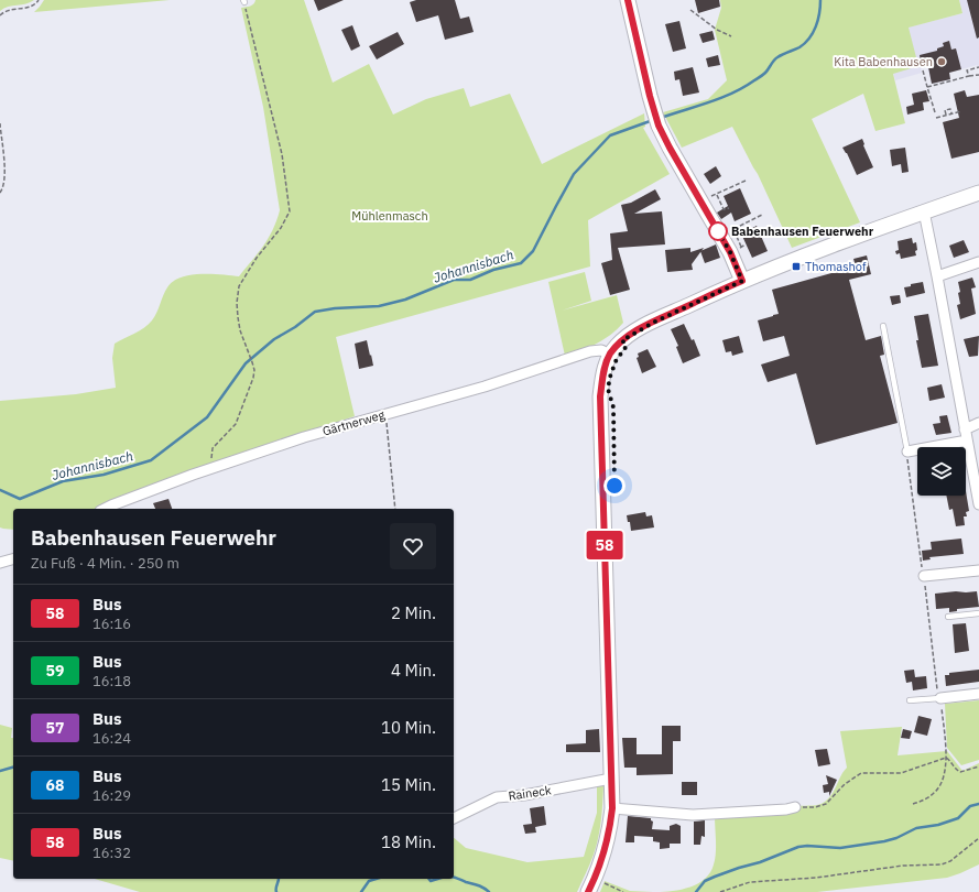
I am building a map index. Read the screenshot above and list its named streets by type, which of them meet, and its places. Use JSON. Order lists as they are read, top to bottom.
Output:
{
  "streets": {
    "street": ["Gärtnerweg", "Raineck"]
  },
  "water": ["Johannisbach"],
  "parks": ["Mühlenmasch"],
  "places": {
    "other": ["Kita Babenhausen", "Babenhausen Feuerwehr"],
    "transit": ["Thomashof"]
  },
  "lines": ["bus line 58"],
  "page": {
    "on_map": "58",
    "heading": ["Babenhausen Feuerwehr", "Zu Fuß · 4 Min. · 250 m"],
    "list": [
      {
        "mark": "58",
        "name": "Bus",
        "note": "16:16",
        "value": "2 Min."
      },
      {
        "mark": "59",
        "name": "Bus",
        "note": "16:18",
        "value": "4 Min."
      },
      {
        "mark": "57",
        "name": "Bus",
        "note": "16:24",
        "value": "10 Min."
      },
      {
        "mark": "68",
        "name": "Bus",
        "note": "16:29",
        "value": "15 Min."
      },
      {
        "mark": "58",
        "name": "Bus",
        "note": "16:32",
        "value": "18 Min."
      }
    ]
  }
}
